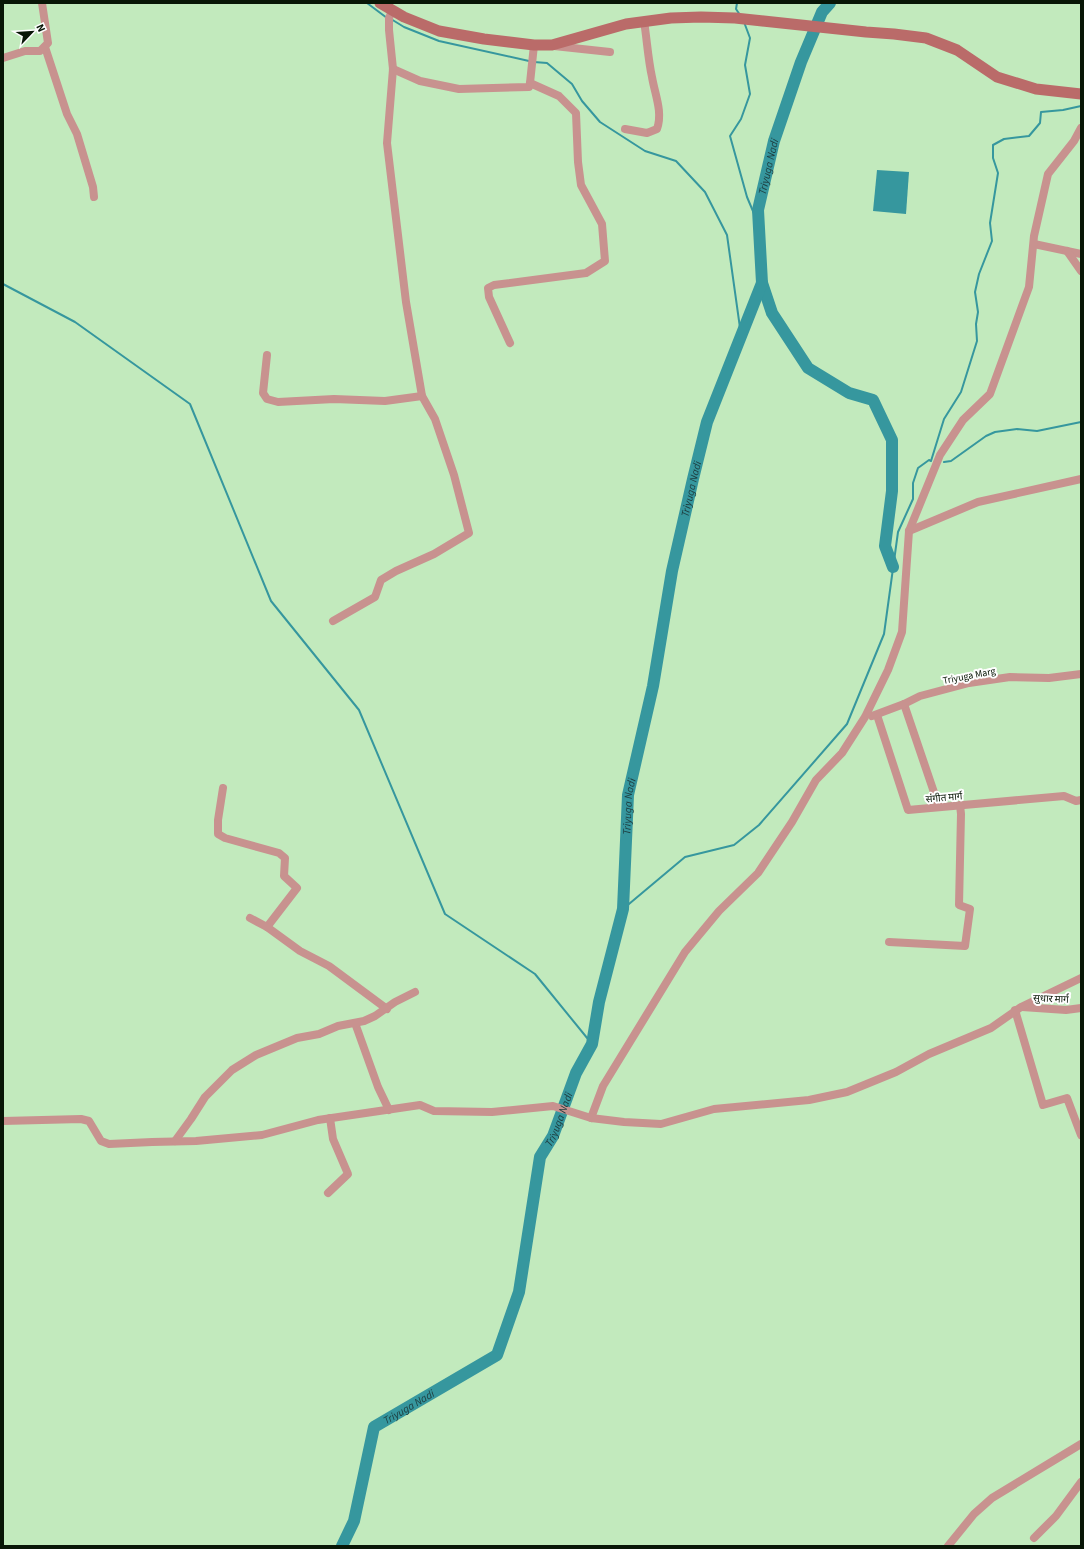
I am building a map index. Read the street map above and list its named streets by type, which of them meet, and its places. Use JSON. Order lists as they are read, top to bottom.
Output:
{
  "streets": {
    "street": ["Triyuga Marg", "संगीत मार्ग", "सुधार मार्ग"]
  },
  "crossings": [
    ["Triyuga Marg", "संगीत मार्ग"]
  ],
  "water": ["Triyuga Nadi"],
  "north": "top right"
}
